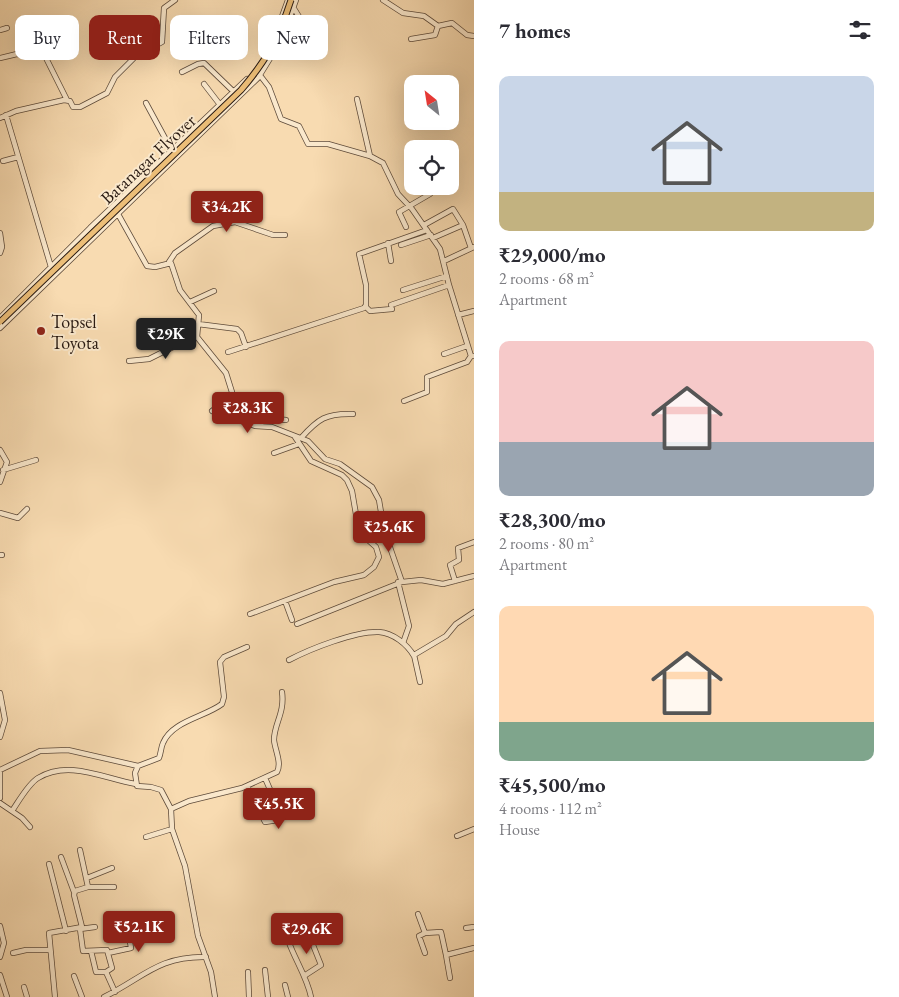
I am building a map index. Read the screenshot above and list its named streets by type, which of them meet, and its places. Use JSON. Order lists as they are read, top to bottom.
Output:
{
  "streets": {
    "main road": ["Batanagar Flyover"]
  },
  "places": ["Topsel Toyota"],
  "north": "top left",
  "page": {
    "heading": "7 homes",
    "chip": [
      "Buy",
      "Rent",
      "Filters",
      "New"
    ],
    "list": [
      {
        "name": "₹29,000/mo",
        "note": "2 rooms · 68 m² · Apartment"
      },
      {
        "name": "₹28,300/mo",
        "note": "2 rooms · 80 m² · Apartment"
      },
      {
        "name": "₹45,500/mo",
        "note": "4 rooms · 112 m² · House"
      }
    ],
    "price": [
      "₹34.2K",
      "₹29K",
      "₹28.3K",
      "₹25.6K",
      "₹45.5K",
      "₹52.1K",
      "₹29.6K"
    ]
  }
}
